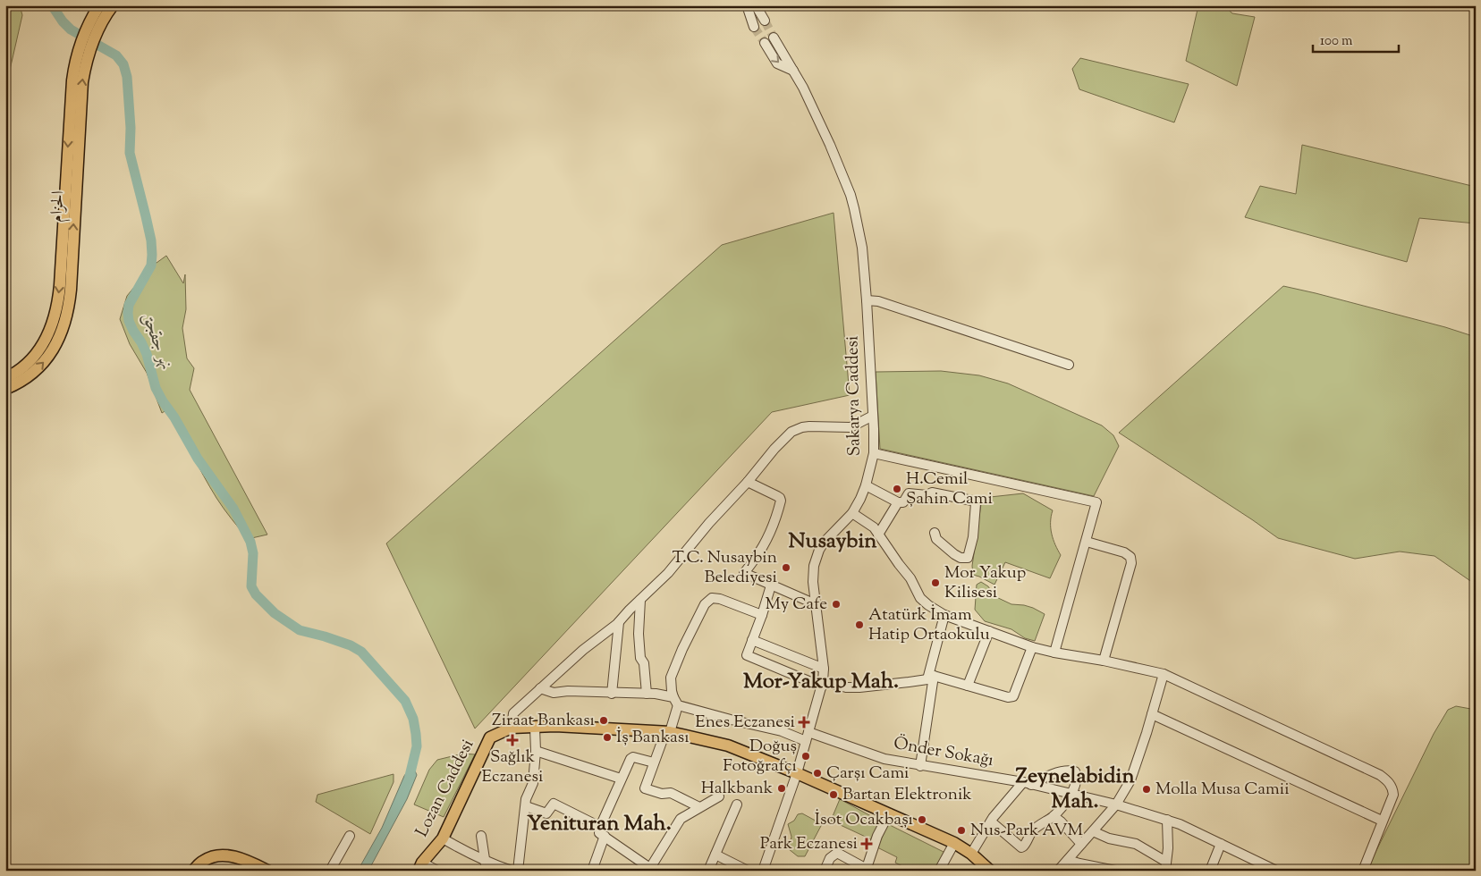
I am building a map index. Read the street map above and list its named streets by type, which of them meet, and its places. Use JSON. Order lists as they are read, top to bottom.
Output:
{
  "streets": {
    "main road": ["الحزام", "Lozan Caddesi"],
    "street": ["Sakarya Caddesi", "Önder Sokağı"]
  },
  "crossings": [
    ["Sakarya Caddesi", "Önder Sokağı"],
    ["Sakarya Caddesi", "Lozan Caddesi"]
  ],
  "districts": [
    "Nusaybin",
    "Mor-Yakup Mah.",
    "Zeynelabidin Mah.",
    "Yenituran Mah."
  ],
  "water": ["نهر جقجق"],
  "places": {
    "other": [
      "H.Cemil Şahin Cami",
      "T.C. Nusaybin Belediyesi",
      "Mor Yakup Kilisesi",
      "My Cafe",
      "Atatürk İmam Hatip Ortaokulu",
      "Ziraat Bankası",
      "İş Bankası",
      "Doğuş Fotoğrafçı",
      "Çarşı Cami",
      "Halkbank",
      "Molla Musa Camii",
      "Bartan Elektronik",
      "İsot Ocakbaşı",
      "Nus-Park AVM"
    ],
    "health": ["Enes Eczanesi", "Sağlık Eczanesi", "Park Eczanesi"]
  },
  "scale_bar": "100 m"
}
